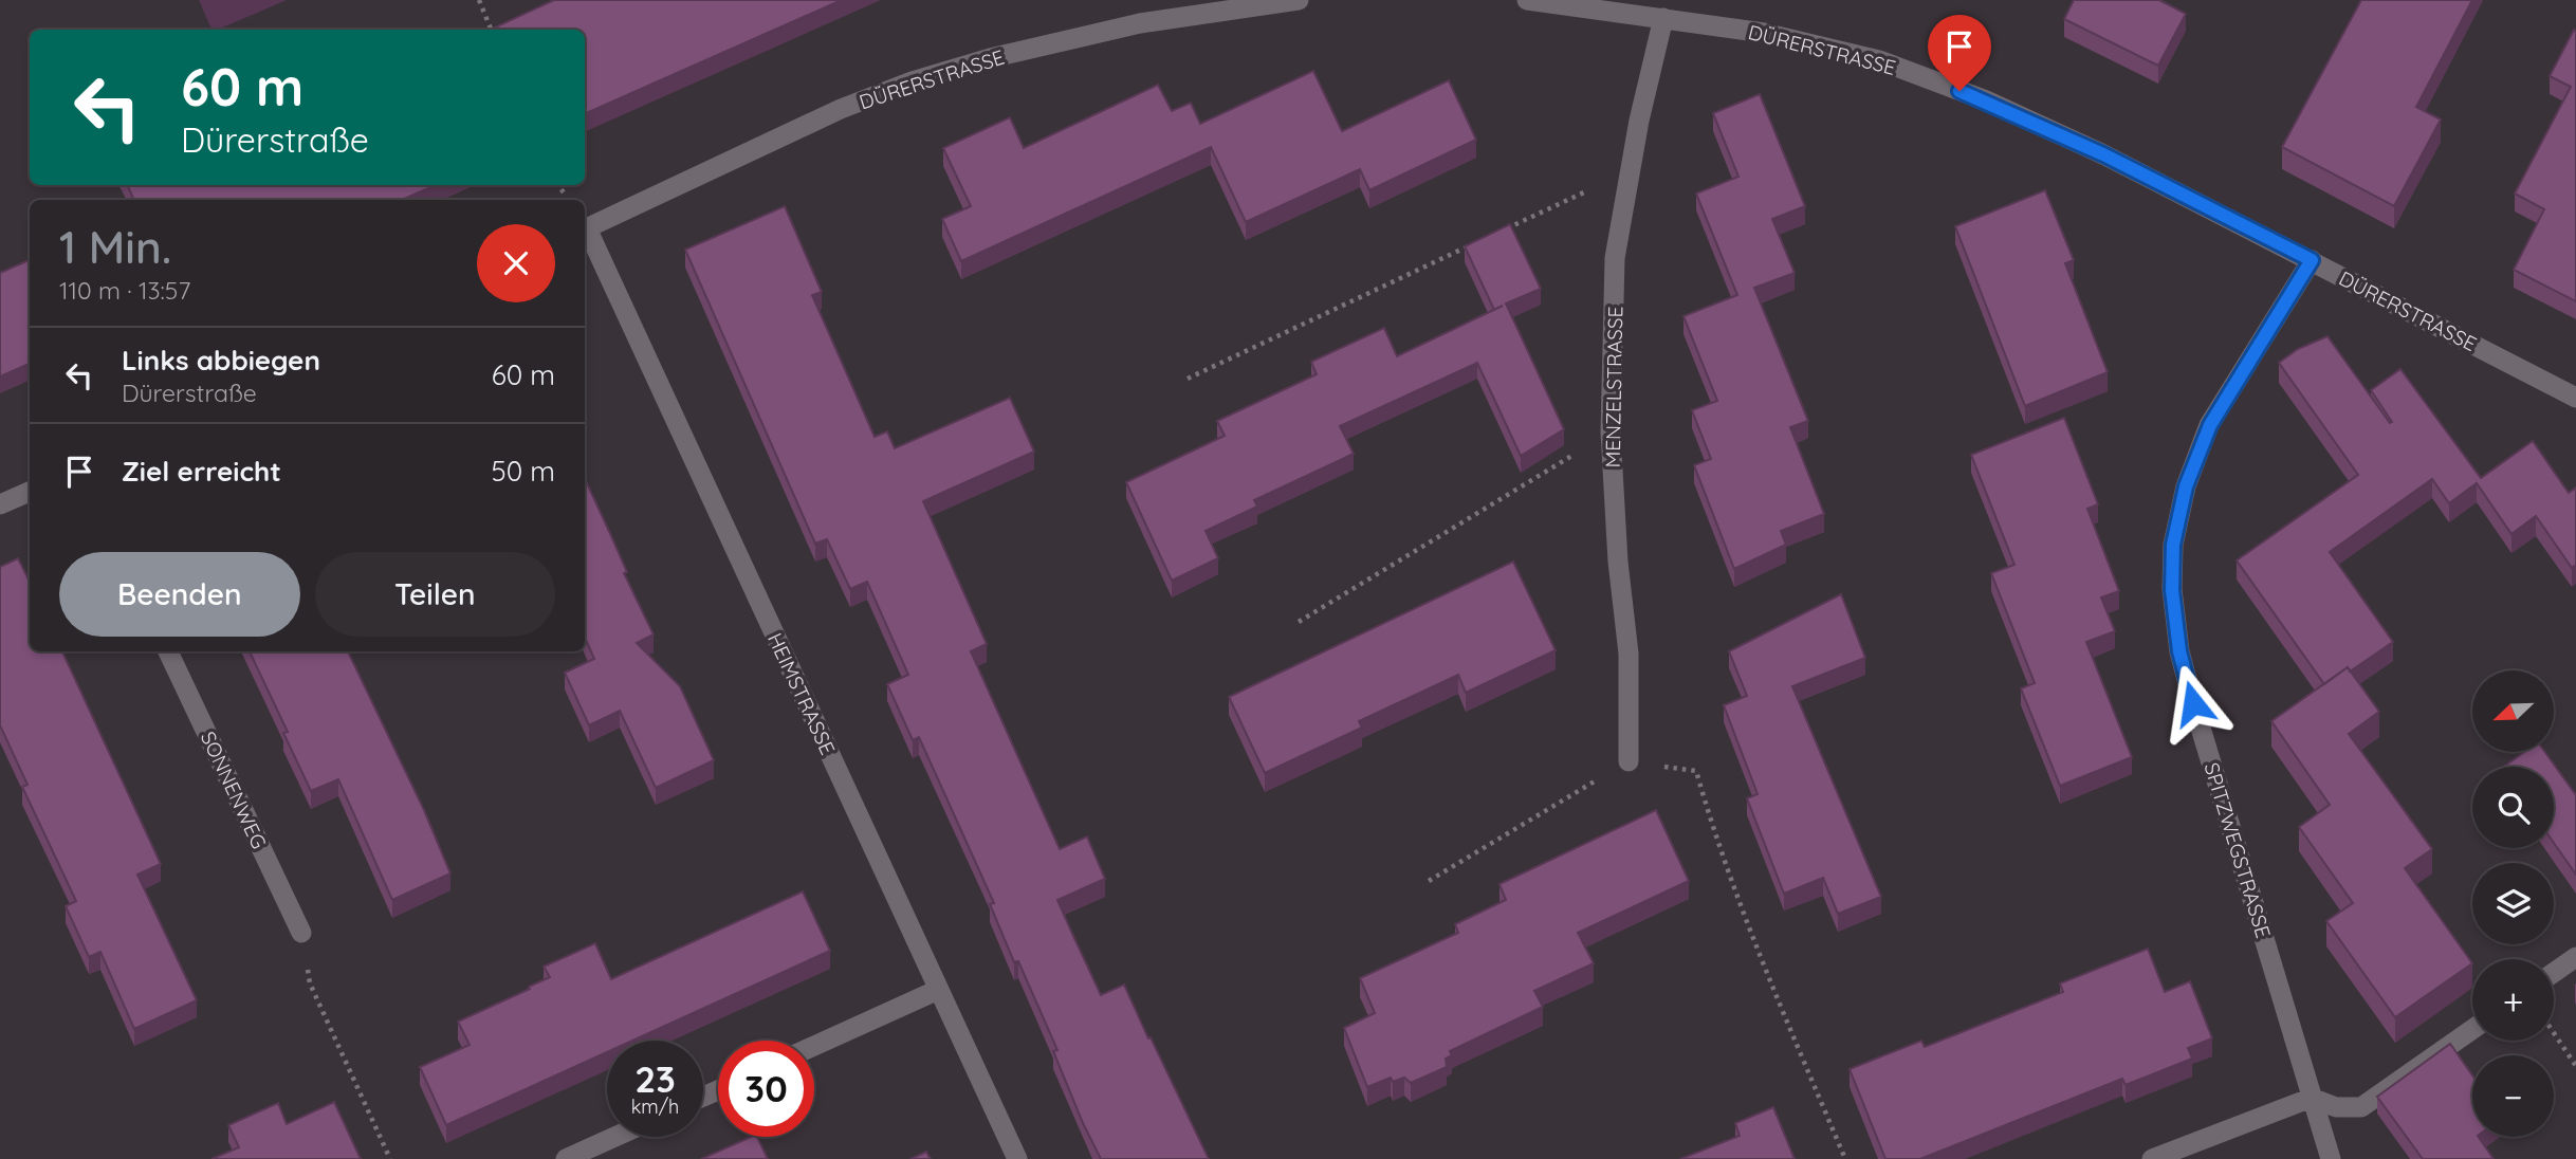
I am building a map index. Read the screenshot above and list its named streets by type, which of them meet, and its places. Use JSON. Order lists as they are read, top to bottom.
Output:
{
  "streets": {
    "street": [
      "DÜRERSTRASSE",
      "MENZELSTRASSE",
      "HEIMSTRASSE",
      "SONNENWEG",
      "SPITZWEGSTRASSE"
    ]
  },
  "crossings": [
    ["DÜRERSTRASSE", "MENZELSTRASSE"],
    ["DÜRERSTRASSE", "SPITZWEGSTRASSE"]
  ],
  "north": "bottom left",
  "page": {
    "turn": ["60 m", "Dürerstraße"],
    "heading": ["1 Min.", "110 m · 13:57"],
    "list": [
      {
        "name": "Links abbiegen",
        "note": "Dürerstraße",
        "value": "60 m"
      },
      {
        "name": "Ziel erreicht",
        "value": "50 m"
      }
    ],
    "buttons": ["Beenden", "Teilen"],
    "map_buttons": ["+", "−"],
    "speed": "23 km/h",
    "limit": "30"
  }
}
